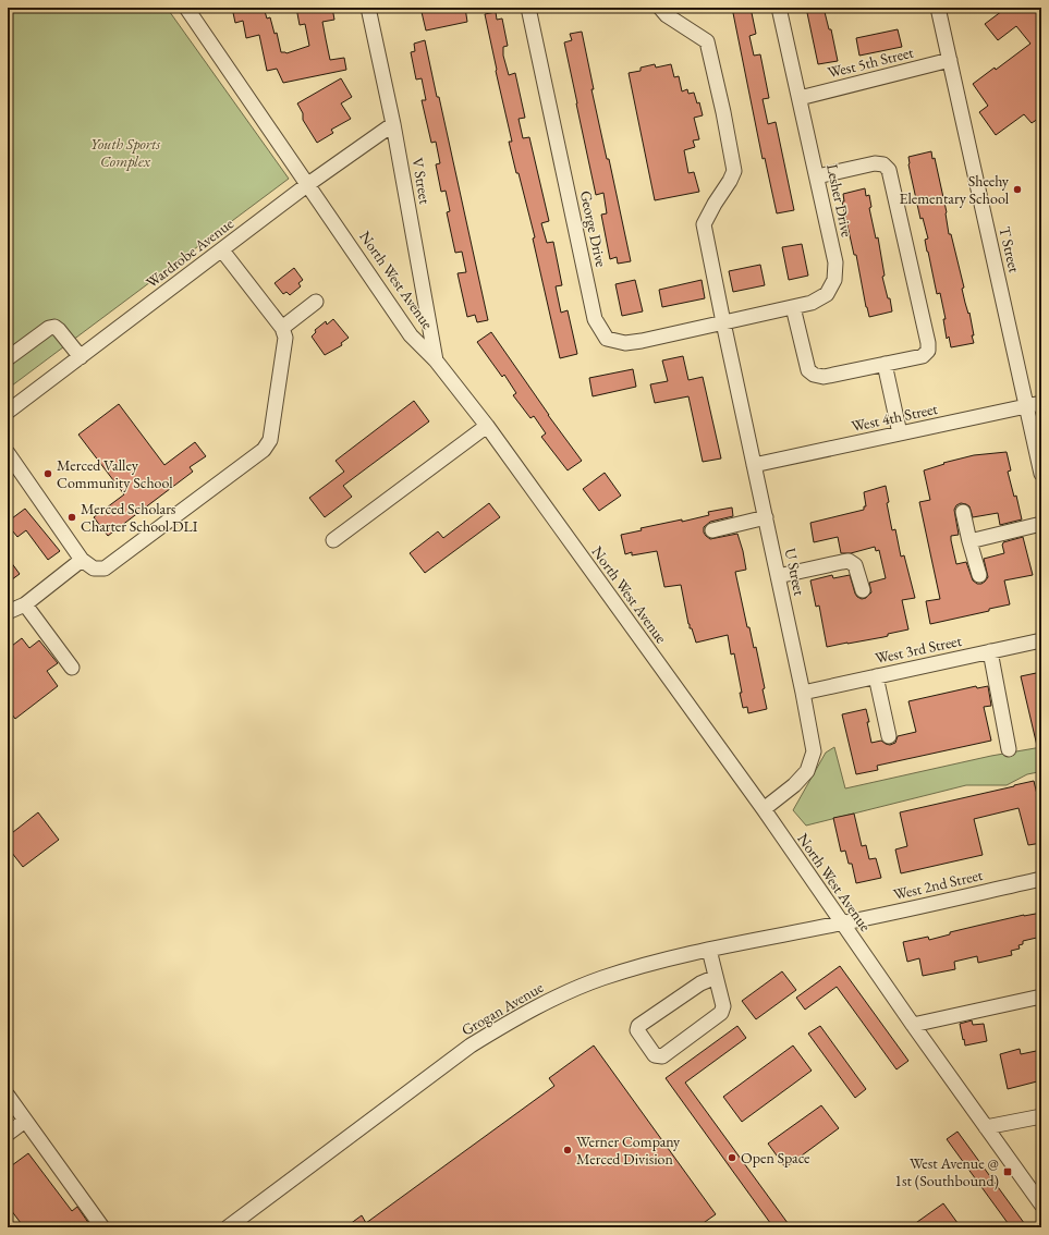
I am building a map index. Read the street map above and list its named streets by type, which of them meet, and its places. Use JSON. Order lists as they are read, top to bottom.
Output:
{
  "streets": {
    "street": [
      "West 5th Street",
      "V Street",
      "Lesher Drive",
      "George Drive",
      "T Street",
      "Wardrobe Avenue",
      "North West Avenue",
      "West 4th Street",
      "U Street",
      "West 3rd Street",
      "West 2nd Street",
      "Grogan Avenue"
    ]
  },
  "crossings": [
    ["West 5th Street", "Lesher Drive"],
    ["West 5th Street", "T Street"],
    ["V Street", "Wardrobe Avenue"],
    ["V Street", "North West Avenue"],
    ["Lesher Drive", "George Drive"],
    ["Lesher Drive", "U Street"],
    ["George Drive", "U Street"],
    ["T Street", "West 4th Street"],
    ["Wardrobe Avenue", "North West Avenue"],
    ["North West Avenue", "U Street"],
    ["North West Avenue", "West 2nd Street"],
    ["North West Avenue", "Grogan Avenue"],
    ["West 4th Street", "U Street"],
    ["U Street", "West 3rd Street"],
    ["West 2nd Street", "Grogan Avenue"]
  ],
  "parks": ["Youth Sports Complex"],
  "places": {
    "other": [
      "Sheehy Elementary School",
      "Merced Valley Community School",
      "Merced Scholars Charter School DLI",
      "Werner Company Merced Division",
      "Open Space"
    ],
    "transit": ["West Avenue @ 1st (Southbound)"]
  }
}
